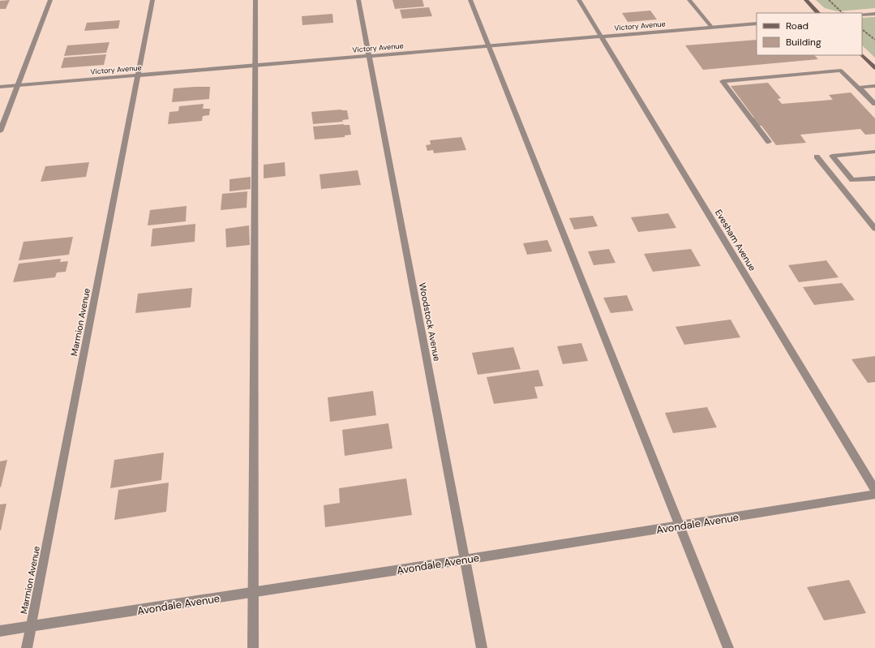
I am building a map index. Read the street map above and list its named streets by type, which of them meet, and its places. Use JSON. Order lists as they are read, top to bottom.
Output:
{
  "streets": {
    "street": [
      "Victory Avenue",
      "Evesham Avenue",
      "Marmion Avenue",
      "Woodstock Avenue",
      "Avondale Avenue"
    ]
  },
  "crossings": [
    ["Victory Avenue", "Evesham Avenue"],
    ["Victory Avenue", "Marmion Avenue"],
    ["Victory Avenue", "Woodstock Avenue"],
    ["Marmion Avenue", "Avondale Avenue"],
    ["Woodstock Avenue", "Avondale Avenue"]
  ],
  "legend": ["Road", "Building"]
}
